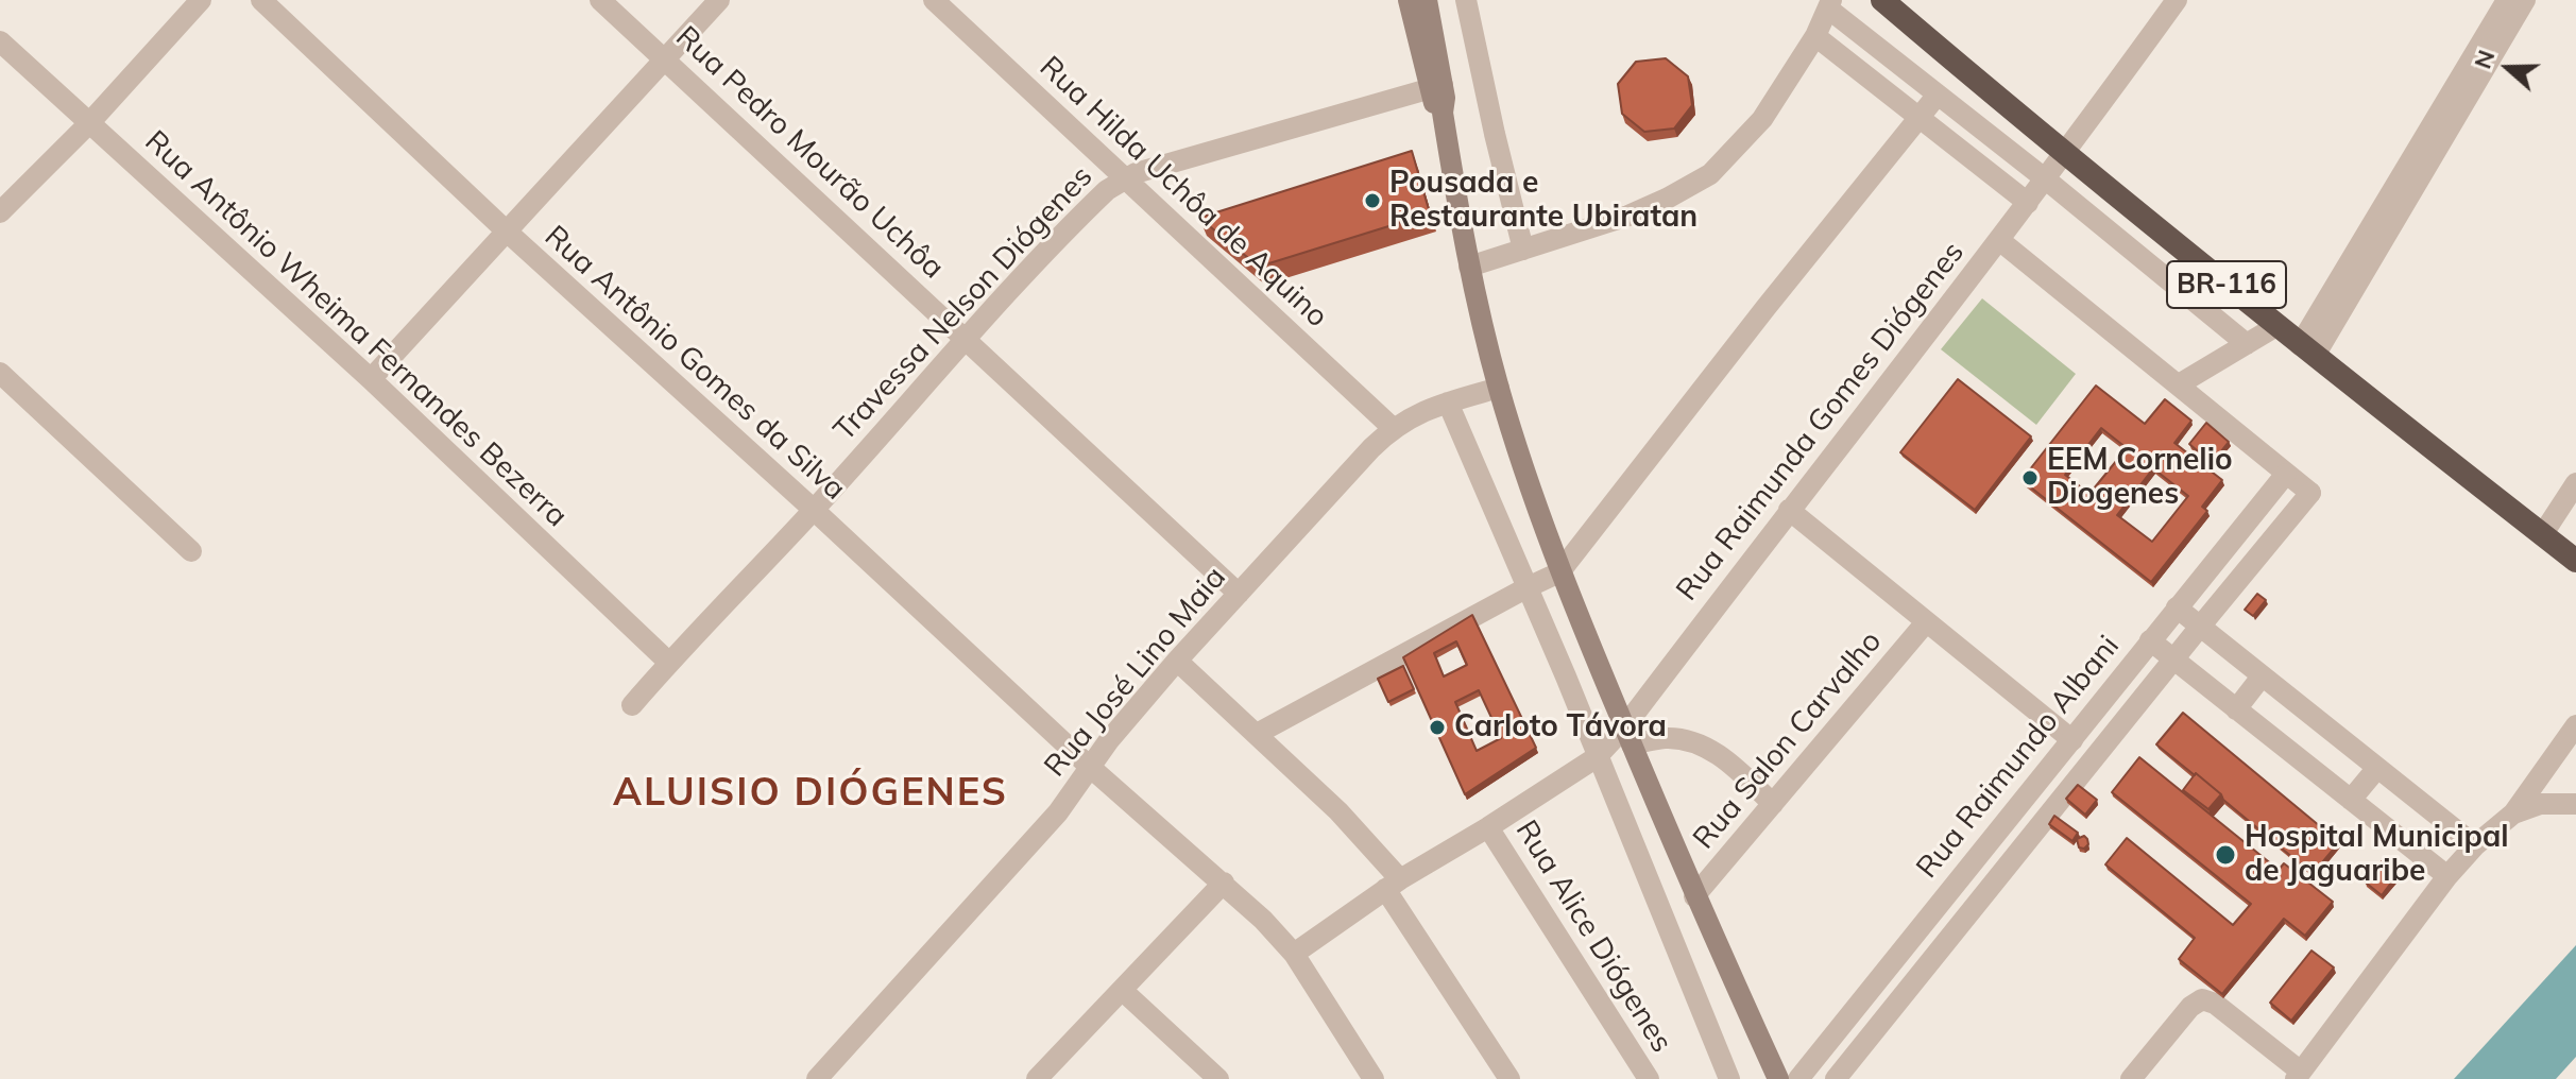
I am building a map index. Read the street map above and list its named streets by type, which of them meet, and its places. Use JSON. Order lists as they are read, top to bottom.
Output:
{
  "streets": {
    "highway": ["BR-116"],
    "street": [
      "Rua Pedro Mourão Uchôa",
      "Rua Hilda Uchôa de Aquino",
      "Travessa Nelson Diógenes",
      "Rua Antônio Wheima Fernandes Bezerra",
      "Rua Antônio Gomes da Silva",
      "Rua Raimunda Gomes Diógenes",
      "Rua José Lino Maia",
      "Rua Salon Carvalho",
      "Rua Raimundo Albani",
      "Rua Alice Diógenes"
    ]
  },
  "crossings": [
    ["Rua Pedro Mourão Uchôa", "Travessa Nelson Diógenes"],
    ["Rua Pedro Mourão Uchôa", "Rua José Lino Maia"],
    ["Rua Hilda Uchôa de Aquino", "Travessa Nelson Diógenes"],
    ["Rua Hilda Uchôa de Aquino", "Rua José Lino Maia"],
    ["BR-116", "Rua Raimunda Gomes Diógenes"],
    ["Travessa Nelson Diógenes", "Rua Antônio Wheima Fernandes Bezerra"],
    ["Travessa Nelson Diógenes", "Rua Antônio Gomes da Silva"],
    ["Rua Antônio Gomes da Silva", "Rua Raimunda Gomes Diógenes"],
    ["Rua Antônio Gomes da Silva", "Rua José Lino Maia"],
    ["Rua Raimunda Gomes Diógenes", "Rua Alice Diógenes"]
  ],
  "districts": ["ALUISIO DIÓGENES"],
  "places": [
    "Pousada e Restaurante Ubiratan",
    "EEM Cornelio Diogenes",
    "Carloto Távora",
    "Hospital Municipal de Jaguaribe"
  ],
  "north": "left"
}
